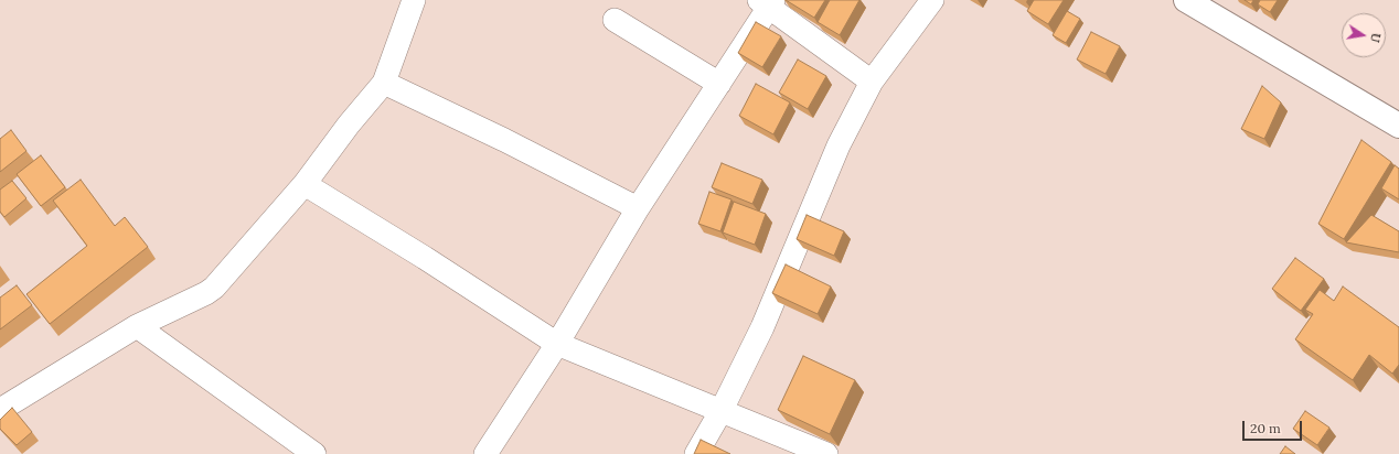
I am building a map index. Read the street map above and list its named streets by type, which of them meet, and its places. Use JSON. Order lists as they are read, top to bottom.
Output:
{
  "scale_bar": "20 m",
  "north": "right"
}
